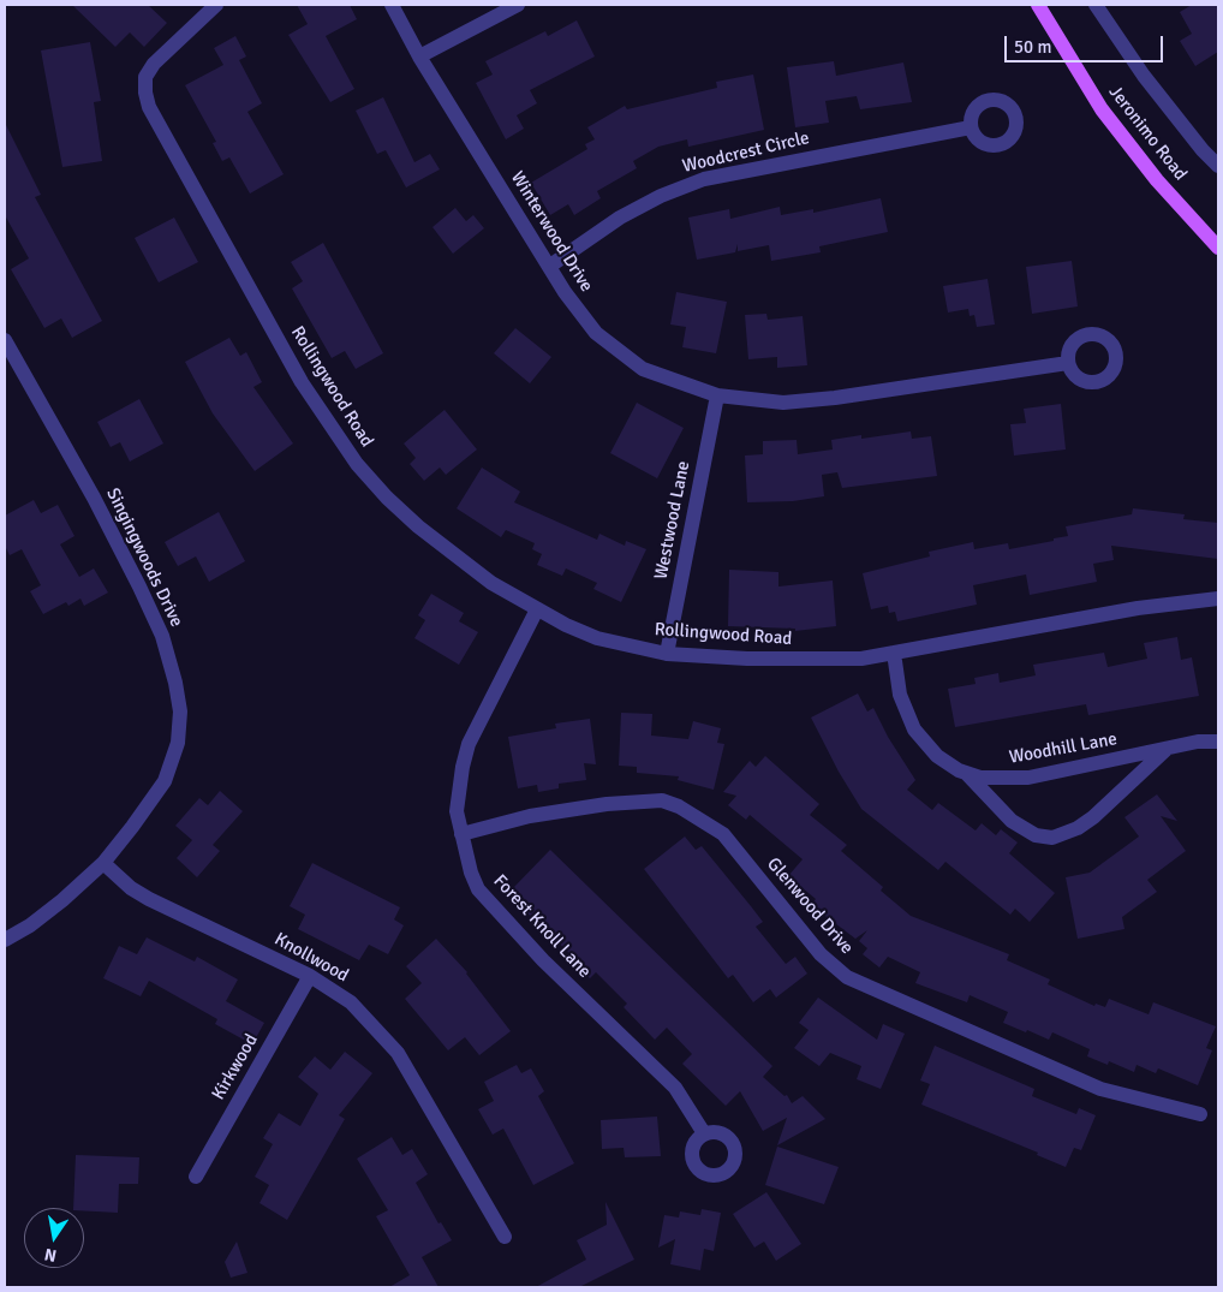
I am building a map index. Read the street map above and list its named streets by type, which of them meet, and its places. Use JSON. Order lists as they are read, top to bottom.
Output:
{
  "streets": {
    "main road": ["Jeronimo Road"],
    "street": [
      "Woodcrest Circle",
      "Winterwood Drive",
      "Rollingwood Road",
      "Westwood Lane",
      "Singingwoods Drive",
      "Woodhill Lane",
      "Glenwood Drive",
      "Forest Knoll Lane",
      "Knollwood",
      "Kirkwood"
    ]
  },
  "crossings": [
    ["Woodcrest Circle", "Winterwood Drive"],
    ["Winterwood Drive", "Westwood Lane"],
    ["Rollingwood Road", "Westwood Lane"],
    ["Rollingwood Road", "Woodhill Lane"],
    ["Rollingwood Road", "Forest Knoll Lane"],
    ["Singingwoods Drive", "Knollwood"],
    ["Glenwood Drive", "Forest Knoll Lane"],
    ["Knollwood", "Kirkwood"]
  ],
  "scale_bar": "50 m",
  "north": "bottom"
}
